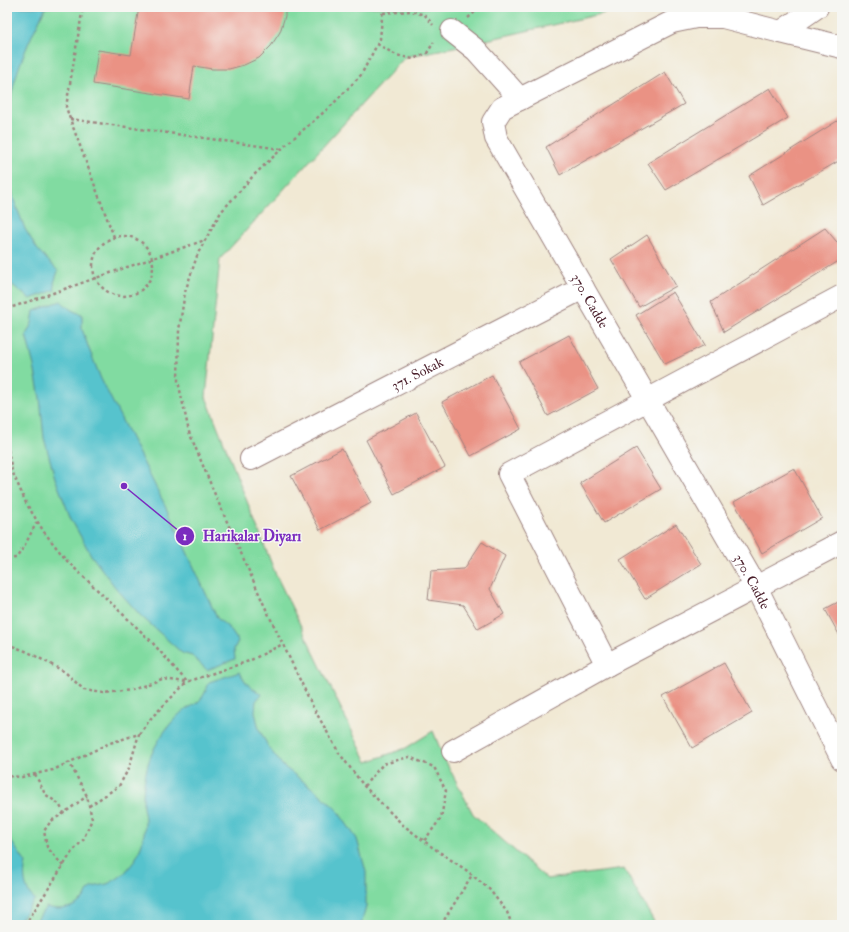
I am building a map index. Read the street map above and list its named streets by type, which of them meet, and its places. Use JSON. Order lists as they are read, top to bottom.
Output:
{
  "streets": {
    "street": ["370. Cadde", "371. Sokak"]
  },
  "crossings": [
    ["370. Cadde", "371. Sokak"]
  ],
  "places": ["Harikalar Diyarı"]
}
